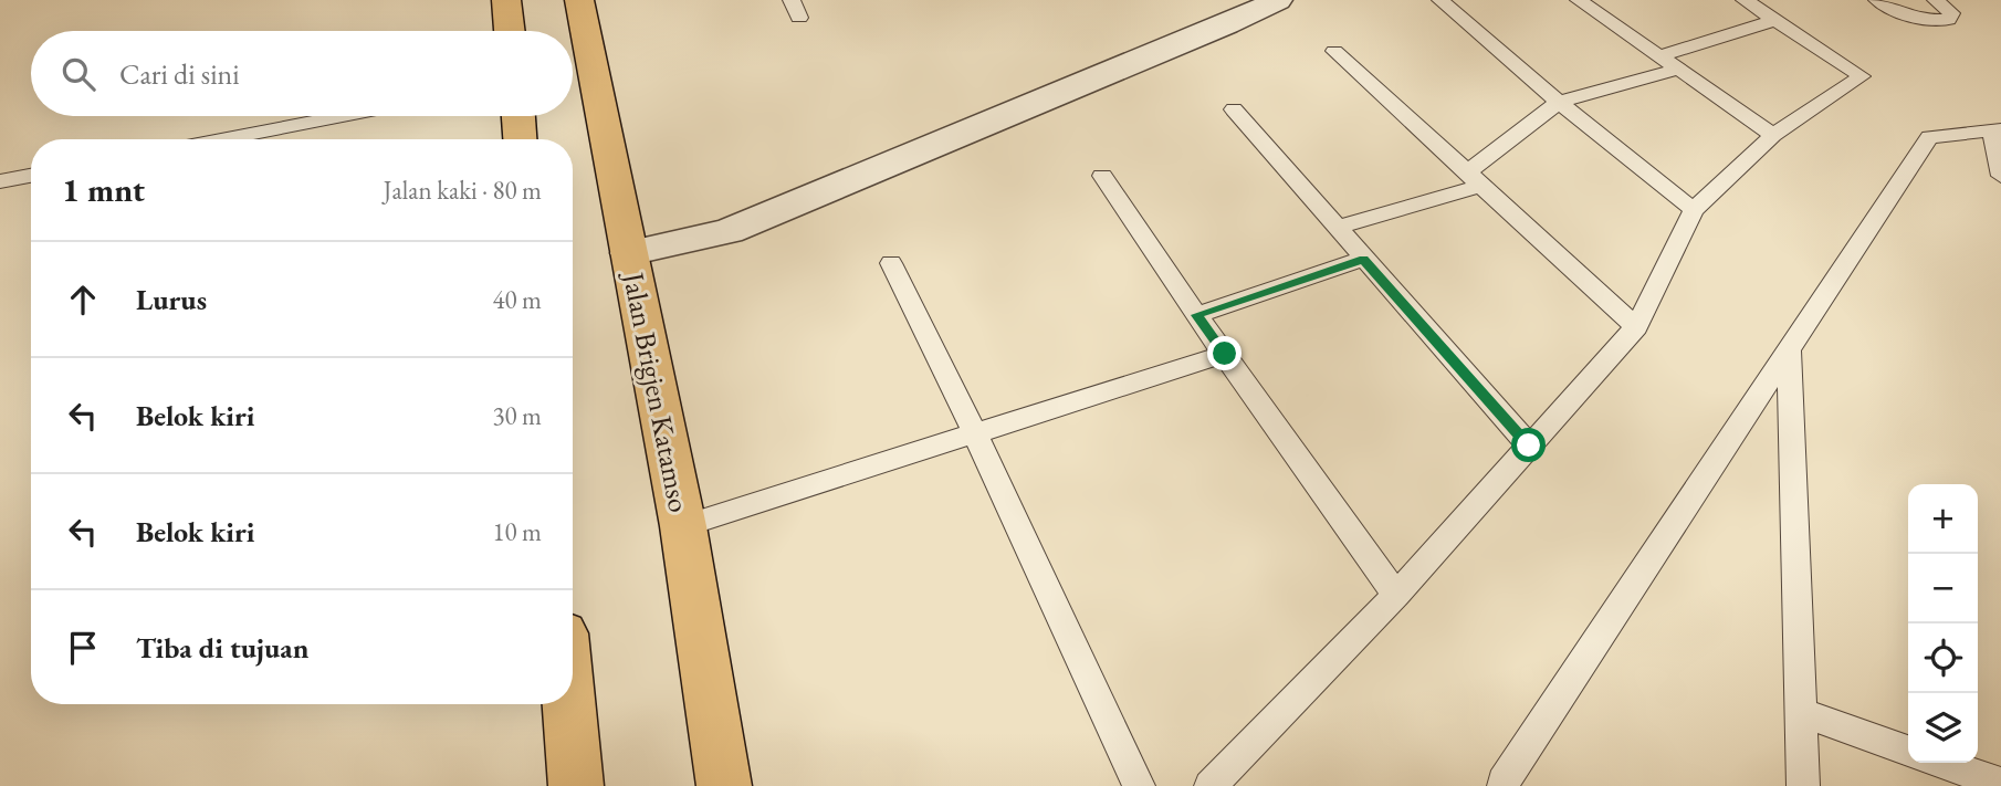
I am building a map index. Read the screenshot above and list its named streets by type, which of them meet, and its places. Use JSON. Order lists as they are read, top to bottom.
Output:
{
  "streets": {
    "highway": ["Jalan Brigjen Katamso"]
  },
  "page": {
    "search": "Cari di sini",
    "heading": ["1 mnt", "Jalan kaki · 80 m"],
    "list": [
      ["Lurus", "40 m"],
      ["Belok kiri", "30 m"],
      ["Belok kiri", "10 m"],
      "Tiba di tujuan"
    ],
    "map_buttons": ["+", "−"]
  }
}
